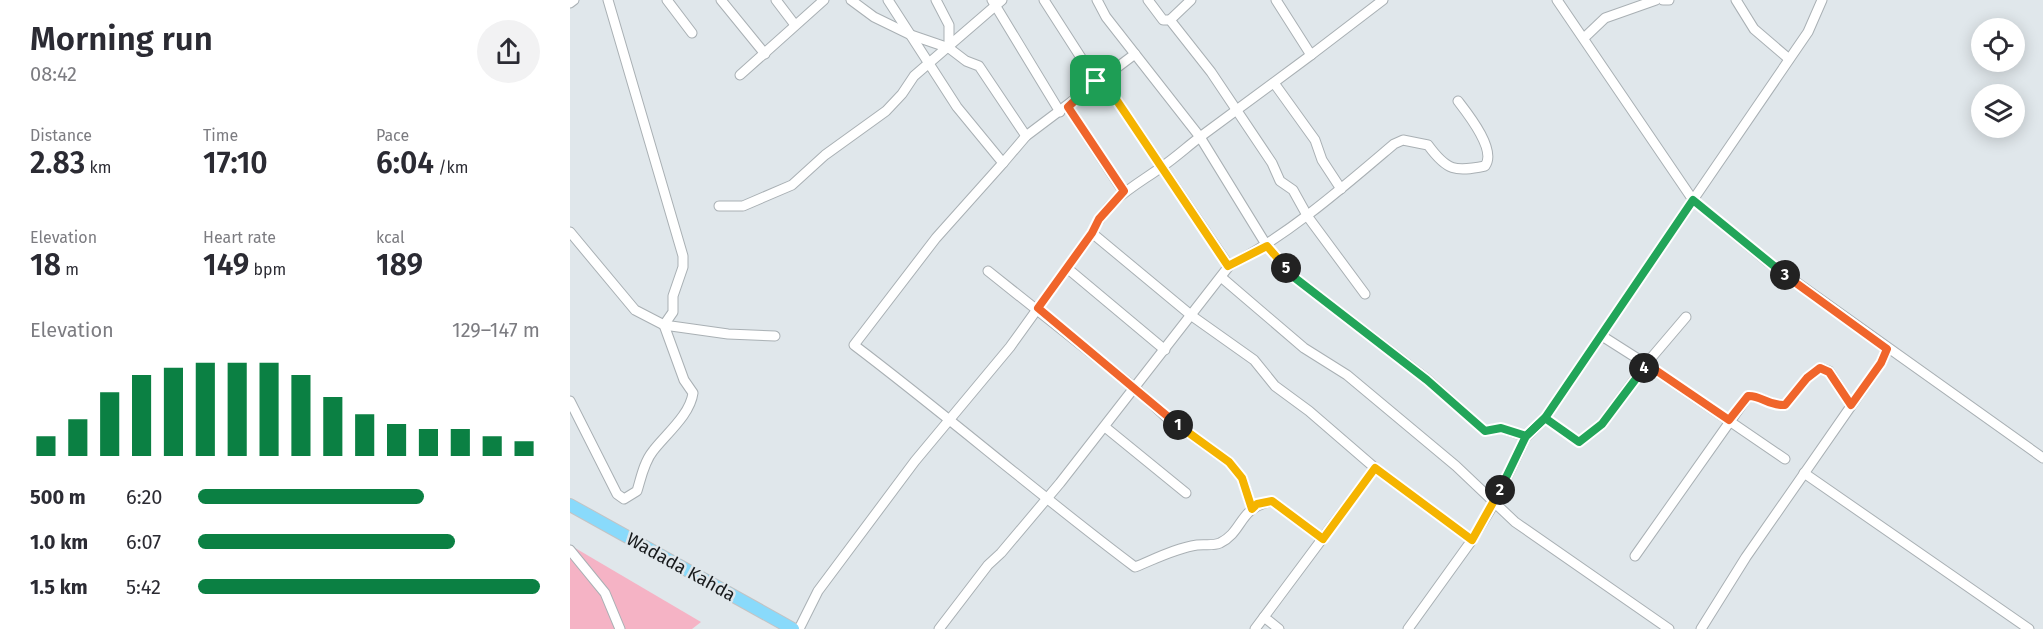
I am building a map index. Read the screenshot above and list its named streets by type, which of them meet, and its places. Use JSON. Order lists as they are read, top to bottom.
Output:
{
  "streets": {
    "main road": ["Wadada Kahda"]
  },
  "page": {
    "heading": ["Morning run", "08:42"],
    "stats": [
      ["Distance", "2.83 km"],
      ["Time", "17:10"],
      ["Pace", "6:04 /km"],
      ["Elevation", "18 m"],
      ["Heart rate", "149 bpm"],
      ["kcal", "189"]
    ],
    "pins": [
      "5",
      "3",
      "4",
      "1",
      "2"
    ],
    "chart": ["Elevation", "129–147 m"],
    "list": [
      {
        "name": "500 m",
        "note": "6:20"
      },
      {
        "name": "1.0 km",
        "note": "6:07"
      },
      {
        "name": "1.5 km",
        "note": "5:42"
      }
    ]
  }
}
